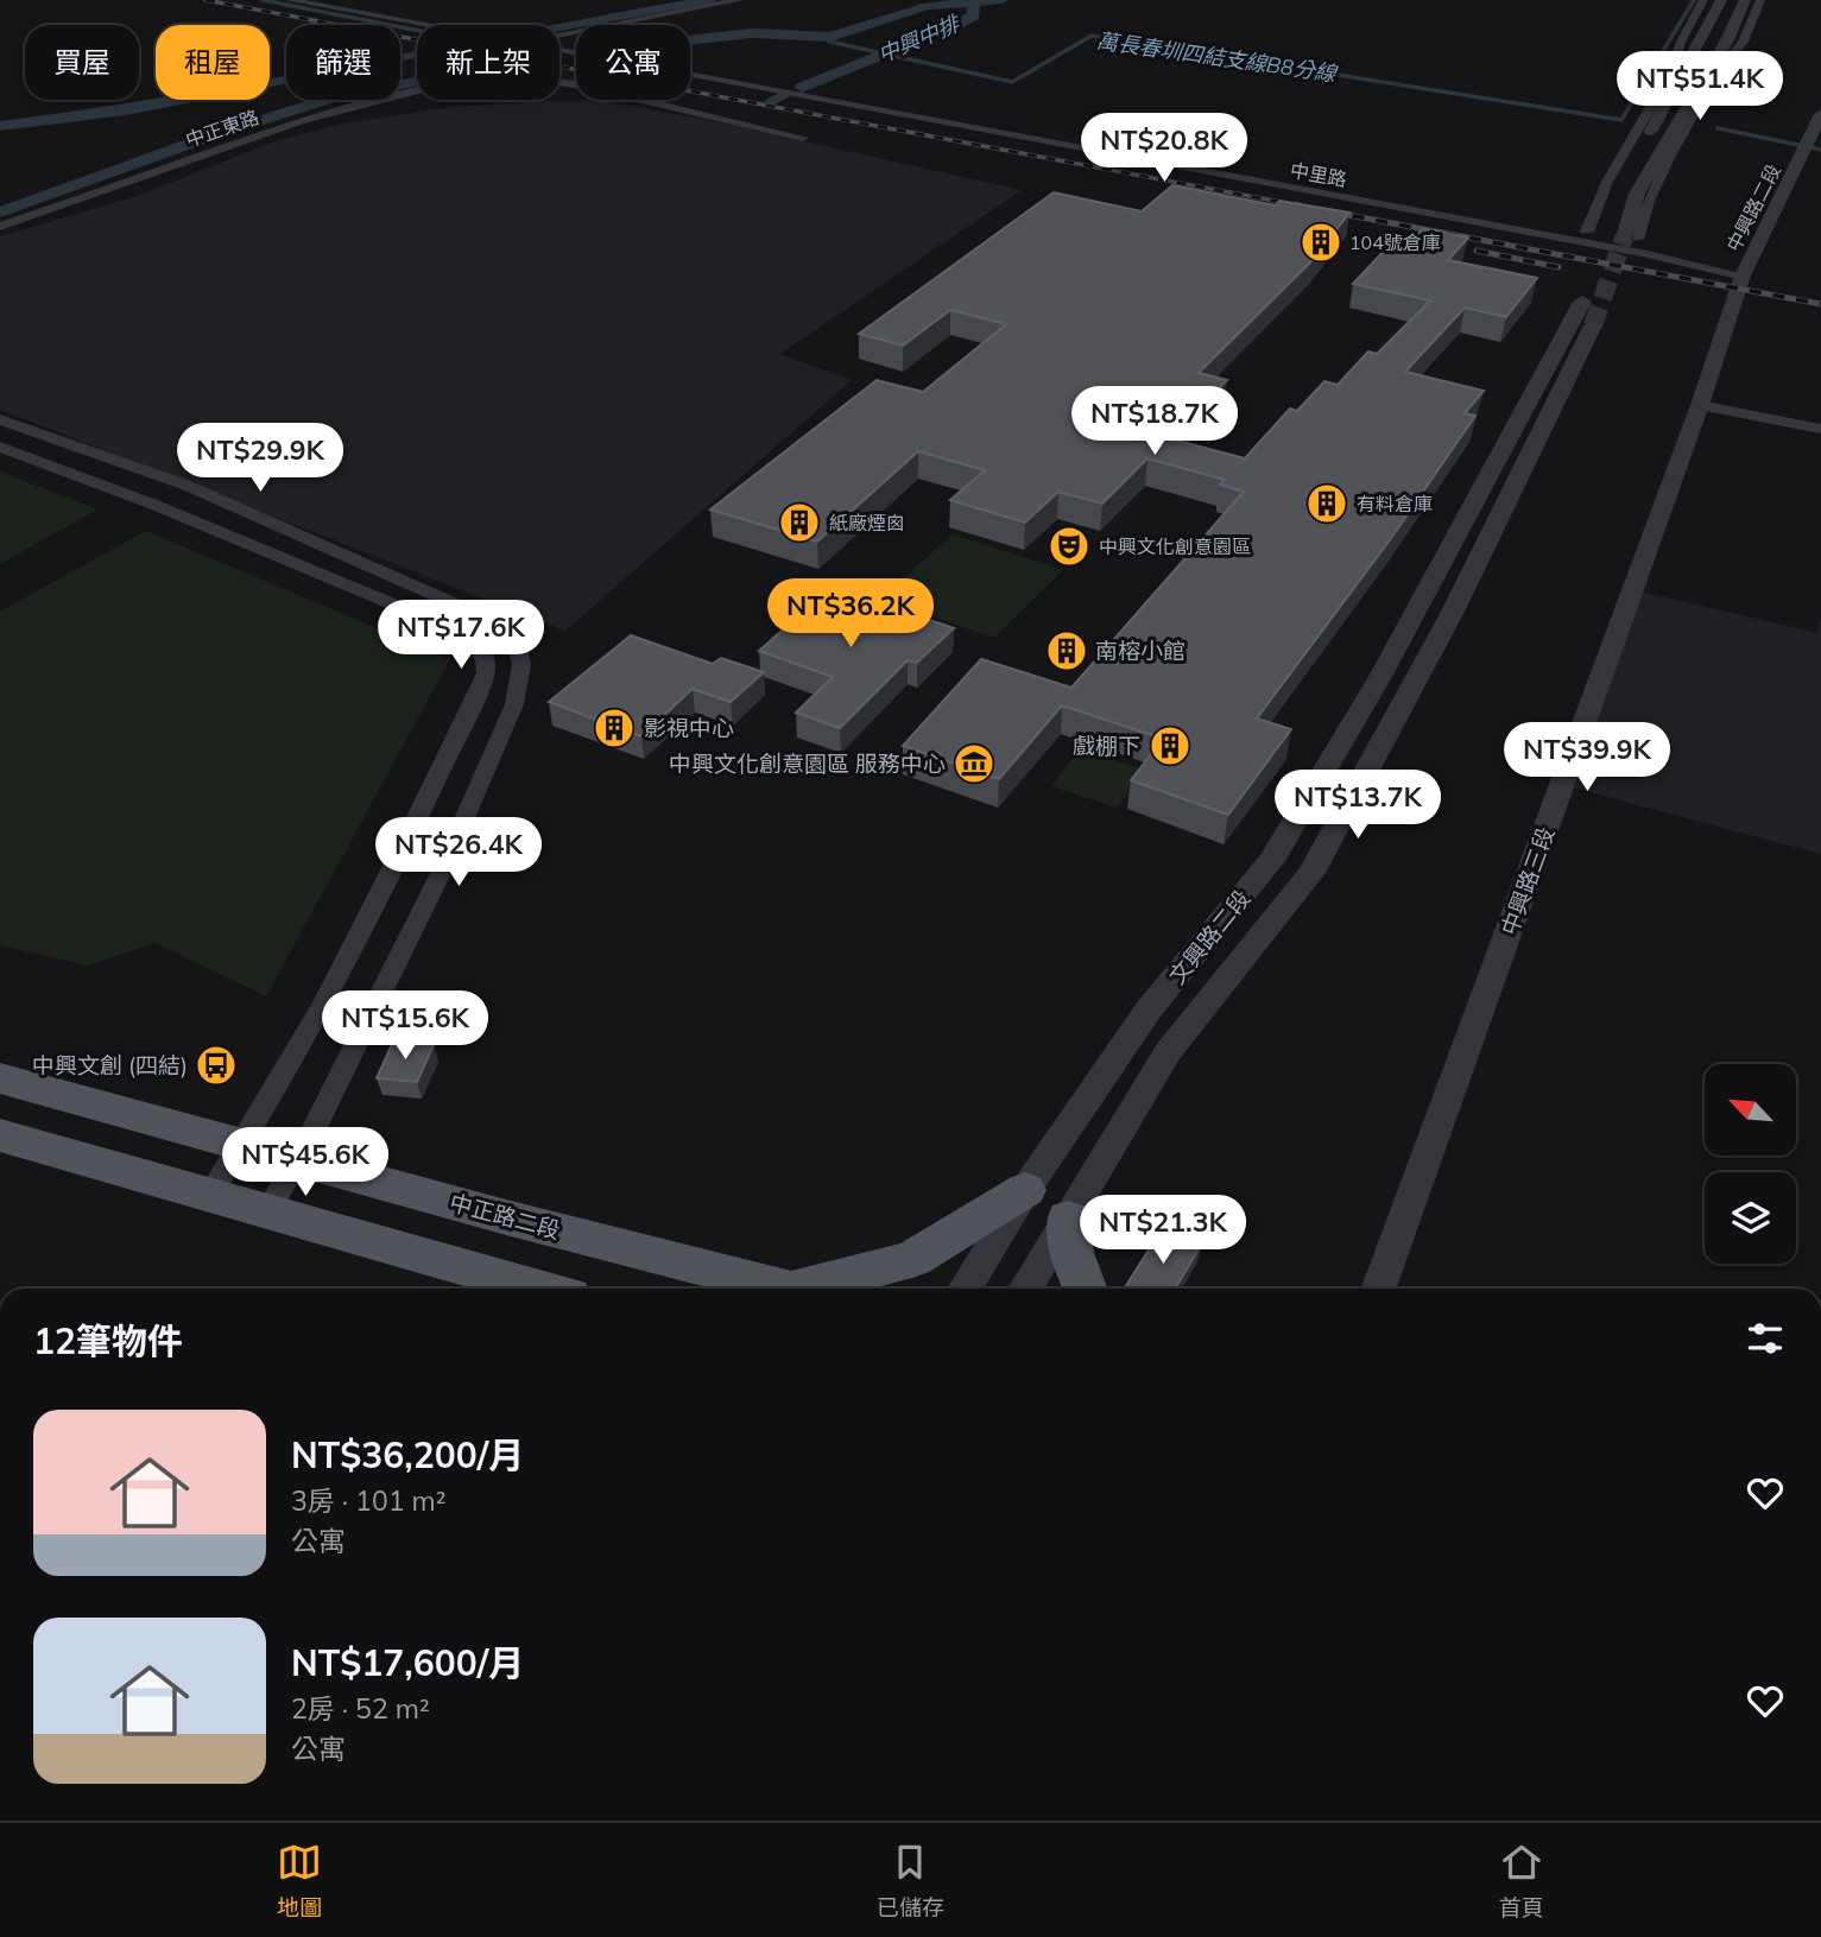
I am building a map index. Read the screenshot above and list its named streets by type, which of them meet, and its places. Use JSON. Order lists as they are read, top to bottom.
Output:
{
  "streets": {
    "main road": ["中正路二段"],
    "street": [
      "中正東路",
      "中里路",
      "中興路二段",
      "中興路三段",
      "文興路二段"
    ]
  },
  "crossings": [
    ["中里路", "中興路二段"],
    ["中里路", "中興路三段"],
    ["中興路二段", "中興路三段"]
  ],
  "water": ["中興中排", "萬長春圳四結支線B8分線"],
  "places": {
    "building": [
      "104號倉庫",
      "有料倉庫",
      "紙廠煙囪",
      "南榕小館",
      "影視中心",
      "戲棚下"
    ],
    "theatre": ["中興文化創意園區"],
    "museum": ["中興文化創意園區 服務中心"],
    "bus stop": ["中興文創 (四結)"]
  },
  "north": "top left",
  "page": {
    "chip": [
      "買屋",
      "租屋",
      "篩選",
      "新上架",
      "公寓"
    ],
    "price": [
      "NT$51.4K",
      "NT$20.8K",
      "NT$18.7K",
      "NT$29.9K",
      "NT$36.2K",
      "NT$17.6K",
      "NT$39.9K",
      "NT$13.7K",
      "NT$26.4K",
      "NT$15.6K",
      "NT$45.6K",
      "NT$21.3K"
    ],
    "heading": "12筆物件",
    "list": [
      {
        "name": "NT$36,200/月",
        "note": "3房 · 101 m² · 公寓"
      },
      {
        "name": "NT$17,600/月",
        "note": "2房 · 52 m² · 公寓"
      }
    ],
    "tabs": ["地圖", "已儲存", "首頁"]
  }
}
